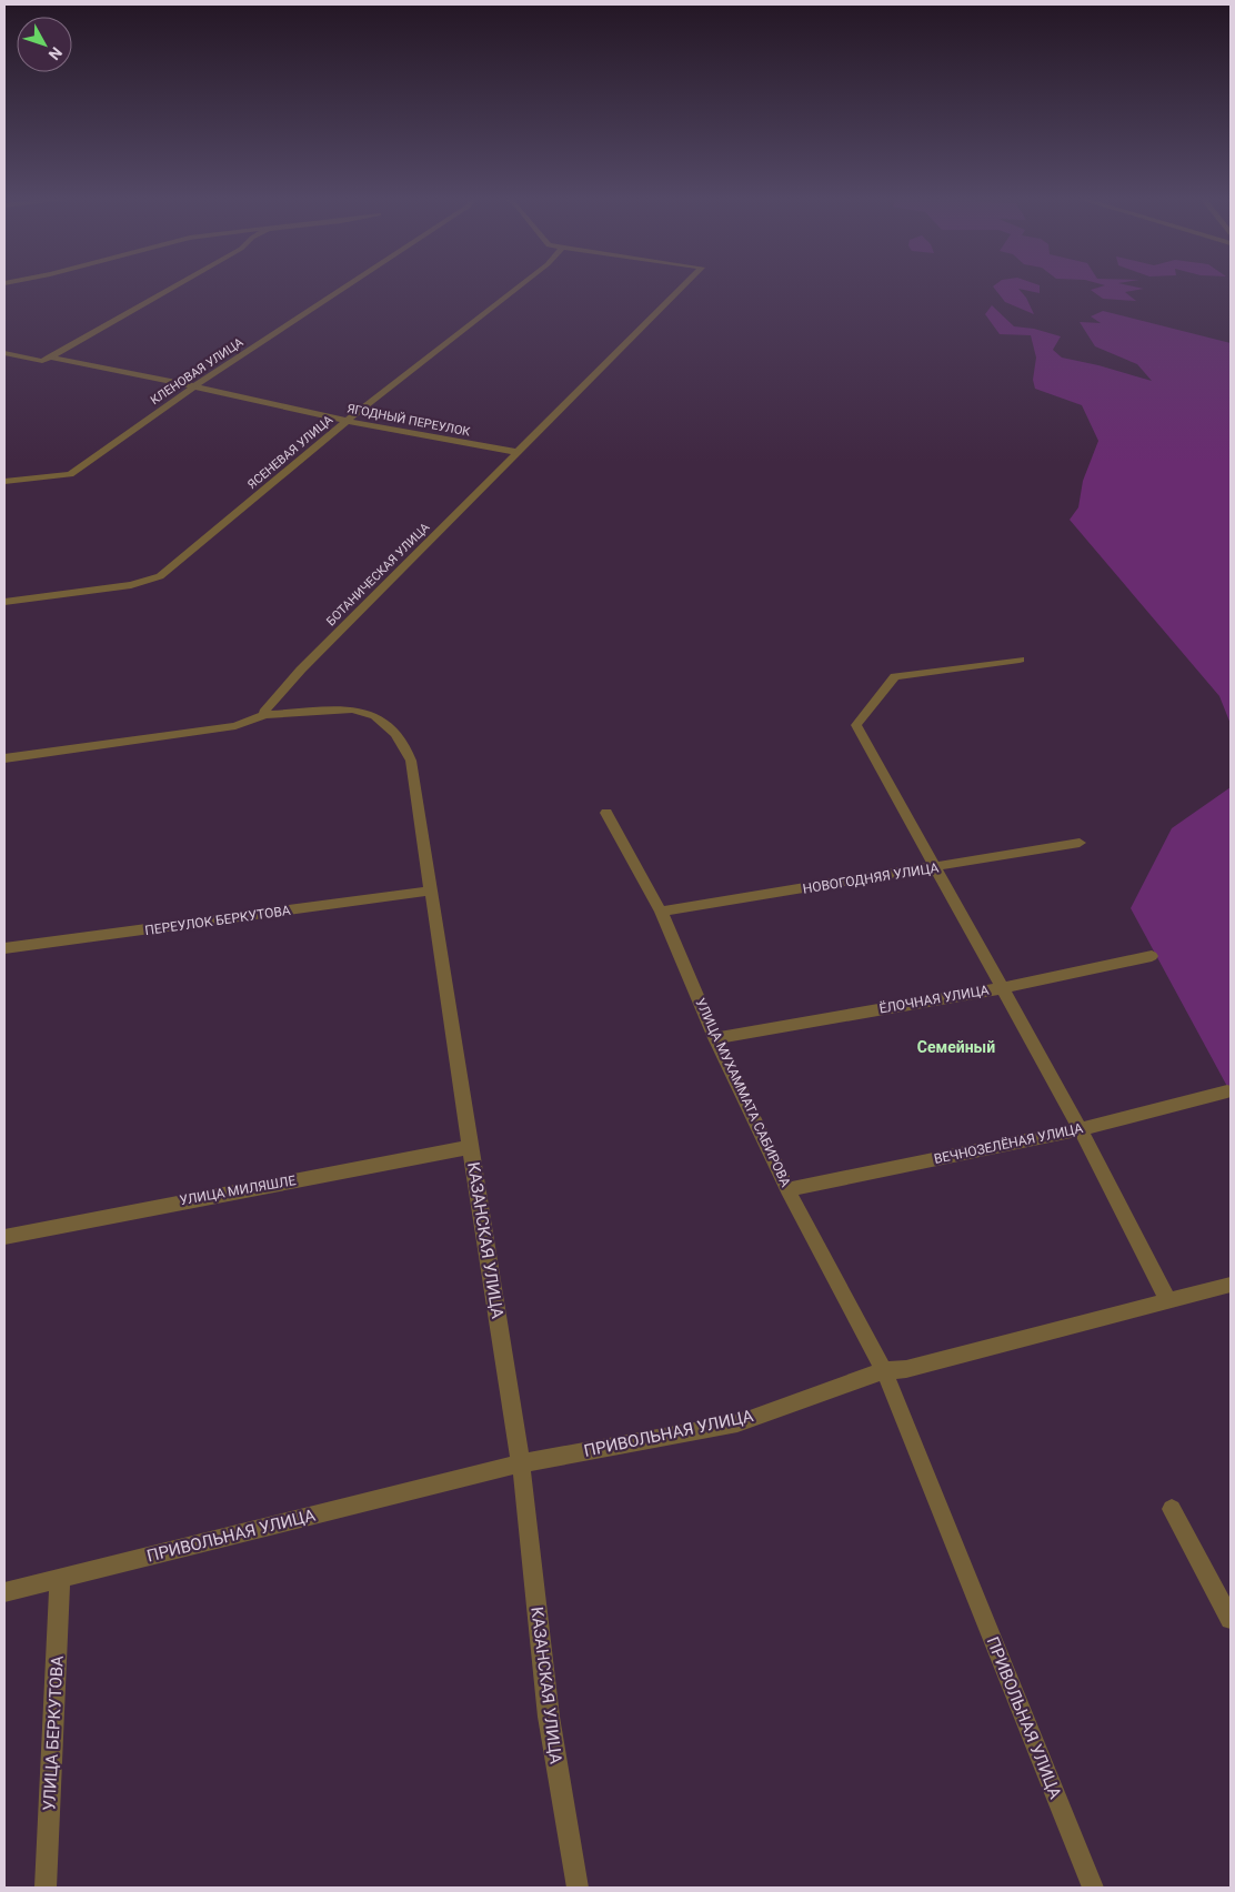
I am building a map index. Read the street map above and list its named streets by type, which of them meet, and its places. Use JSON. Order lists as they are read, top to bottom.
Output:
{
  "streets": {
    "street": [
      "КЛЕНОВАЯ УЛИЦА",
      "ЯГОДНЫЙ ПЕРЕУЛОК",
      "ЯСЕНЕВАЯ УЛИЦА",
      "БОТАНИЧЕСКАЯ УЛИЦА",
      "НОВОГОДНЯЯ УЛИЦА",
      "ПЕРЕУЛОК БЕРКУТОВА",
      "ЁЛОЧНАЯ УЛИЦА",
      "УЛИЦА МУХАММАТА САБИРОВА",
      "ВЕЧНОЗЕЛЁНАЯ УЛИЦА",
      "УЛИЦА МИЛЯШЛЕ",
      "КАЗАНСКАЯ УЛИЦА",
      "ПРИВОЛЬНАЯ УЛИЦА",
      "УЛИЦА БЕРКУТОВА"
    ]
  },
  "crossings": [
    ["КЛЕНОВАЯ УЛИЦА", "ЯГОДНЫЙ ПЕРЕУЛОК"],
    ["ЯГОДНЫЙ ПЕРЕУЛОК", "ЯСЕНЕВАЯ УЛИЦА"],
    ["ЯГОДНЫЙ ПЕРЕУЛОК", "БОТАНИЧЕСКАЯ УЛИЦА"],
    ["БОТАНИЧЕСКАЯ УЛИЦА", "КАЗАНСКАЯ УЛИЦА"],
    ["НОВОГОДНЯЯ УЛИЦА", "УЛИЦА МУХАММАТА САБИРОВА"],
    ["ПЕРЕУЛОК БЕРКУТОВА", "КАЗАНСКАЯ УЛИЦА"],
    ["ЁЛОЧНАЯ УЛИЦА", "УЛИЦА МУХАММАТА САБИРОВА"],
    ["УЛИЦА МУХАММАТА САБИРОВА", "ВЕЧНОЗЕЛЁНАЯ УЛИЦА"],
    ["УЛИЦА МУХАММАТА САБИРОВА", "ПРИВОЛЬНАЯ УЛИЦА"],
    ["УЛИЦА МИЛЯШЛЕ", "КАЗАНСКАЯ УЛИЦА"],
    ["КАЗАНСКАЯ УЛИЦА", "ПРИВОЛЬНАЯ УЛИЦА"],
    ["ПРИВОЛЬНАЯ УЛИЦА", "УЛИЦА БЕРКУТОВА"]
  ],
  "districts": ["Семейный"],
  "north": "bottom right"
}
